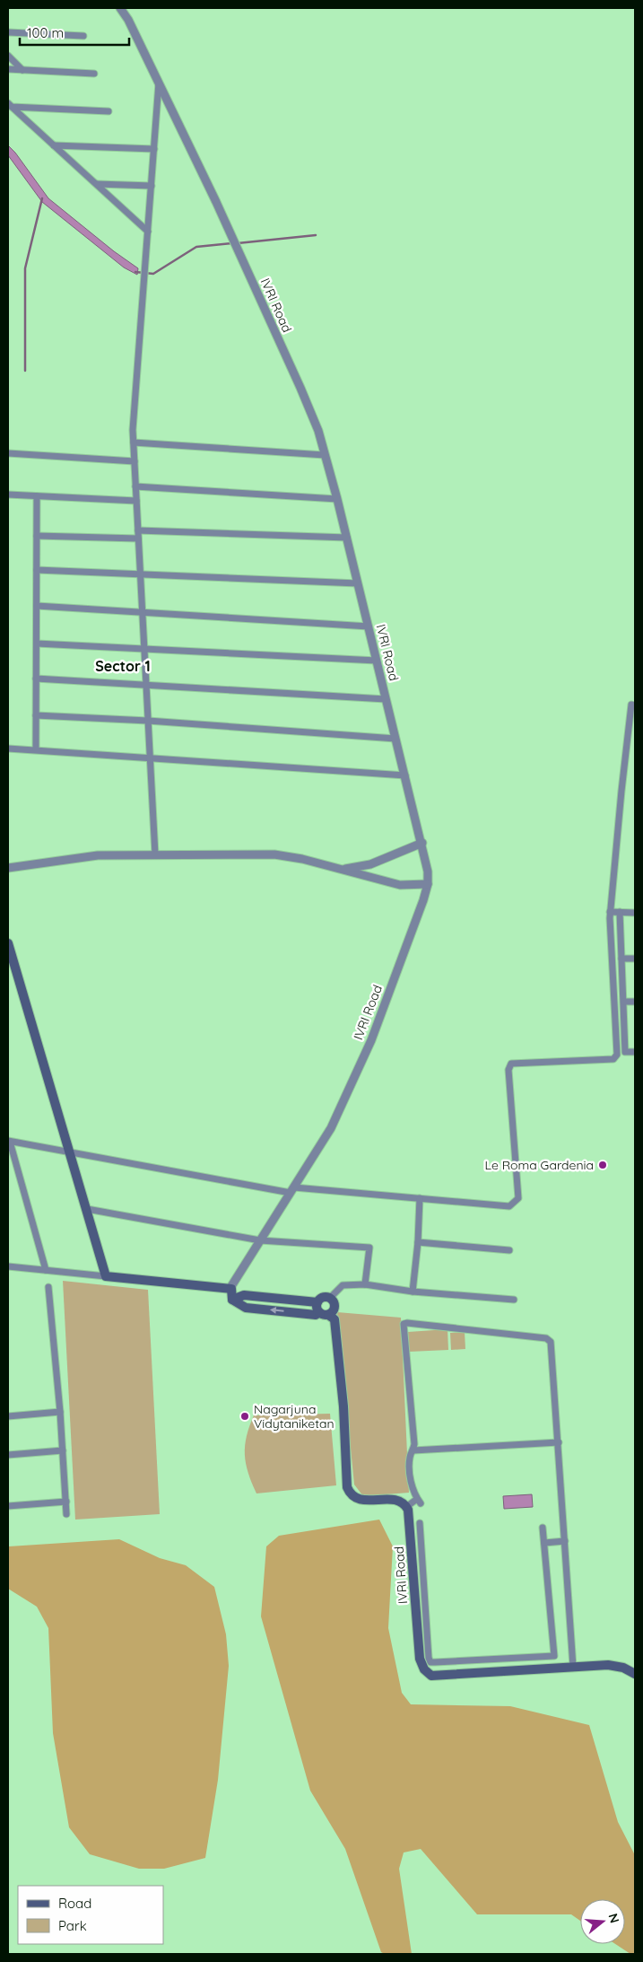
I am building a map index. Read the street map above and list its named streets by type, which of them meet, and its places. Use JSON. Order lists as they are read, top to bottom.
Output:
{
  "streets": {
    "main road": ["IVRI Road"]
  },
  "districts": ["Sector 1"],
  "places": ["Le Roma Gardenia", "Nagarjuna Vidytaniketan"],
  "legend": ["Road", "Park"],
  "scale_bar": "100 m",
  "north": "right"
}
